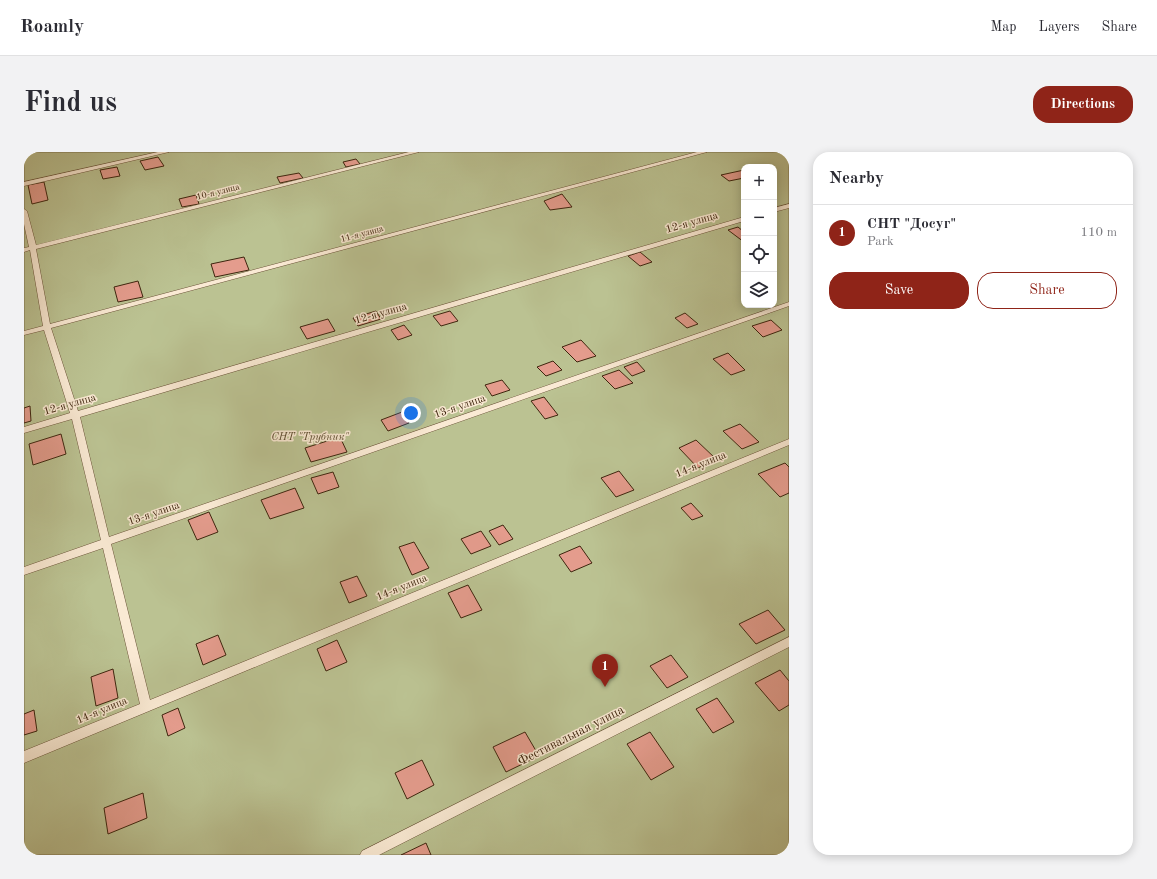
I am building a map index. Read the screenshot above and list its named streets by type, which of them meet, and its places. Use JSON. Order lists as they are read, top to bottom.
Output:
{
  "streets": {
    "lane": [
      "10-я улица",
      "12-я улица",
      "11-я улица",
      "13-я улица",
      "14-я улица",
      "Фестивальная улица"
    ]
  },
  "parks": ["СНТ \"Трубник\""],
  "page": {
    "header": "Roamly",
    "nav": ["Map", "Layers", "Share"],
    "buttons": [
      "Directions",
      ["Save", "Share"]
    ],
    "title": "Find us",
    "heading": "Nearby",
    "map_buttons": ["+", "−"],
    "list": [
      {
        "mark": "1",
        "name": "СНТ \"Досуг\"",
        "note": "Park",
        "value": "110 m"
      }
    ],
    "pins": "1"
  }
}
